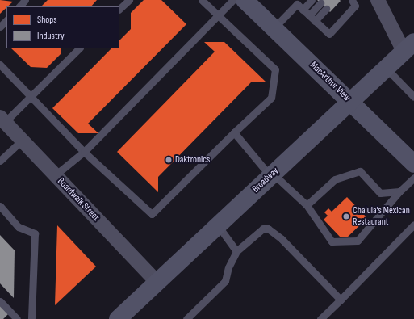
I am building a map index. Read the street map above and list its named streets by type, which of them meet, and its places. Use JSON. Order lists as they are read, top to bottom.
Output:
{
  "streets": {
    "main road": ["MacArthur View", "Broadway"],
    "street": ["Boardwalk Street"]
  },
  "crossings": [
    ["MacArthur View", "Broadway"],
    ["Broadway", "Boardwalk Street"]
  ],
  "places": ["Daktronics", "Chalula's Mexican Restaurant"],
  "legend": ["Shops", "Industry"]
}
